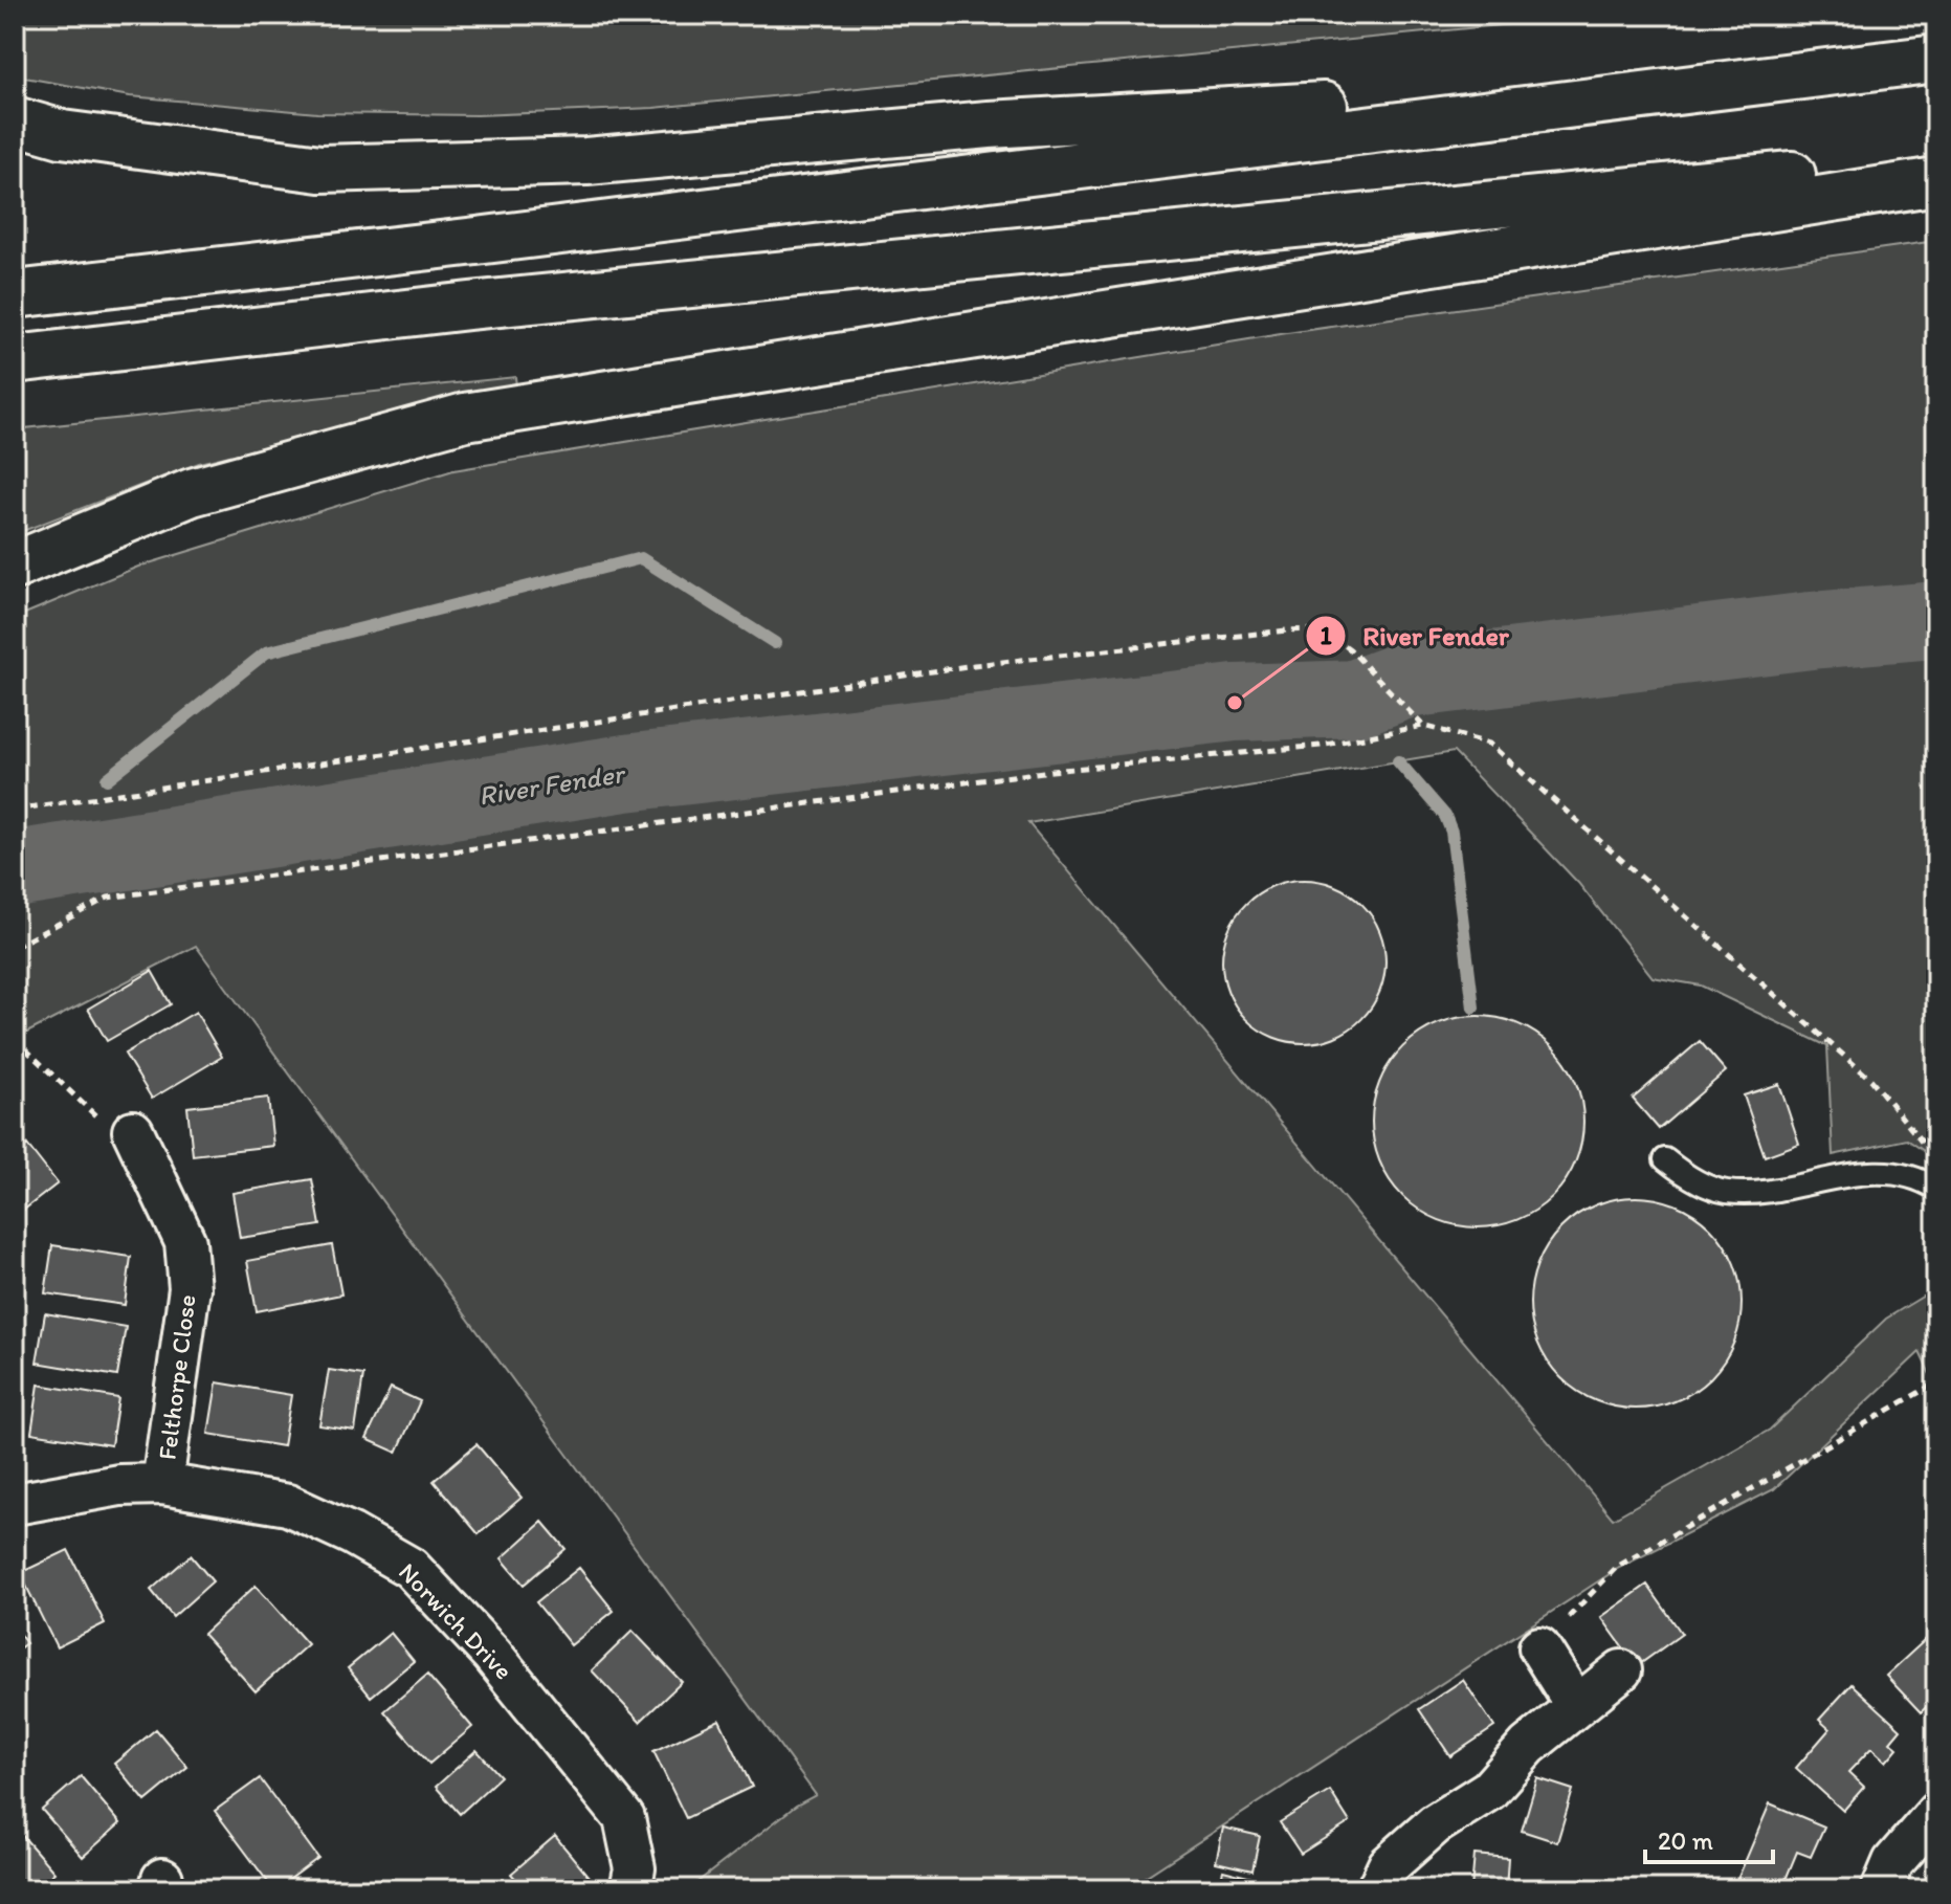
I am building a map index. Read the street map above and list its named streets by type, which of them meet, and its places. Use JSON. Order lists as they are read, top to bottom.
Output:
{
  "streets": {
    "street": ["Felthorpe Close", "Norwich Drive"]
  },
  "crossings": [
    ["Felthorpe Close", "Norwich Drive"]
  ],
  "water": ["River Fender"],
  "places": ["River Fender"],
  "scale_bar": "20 m"
}
